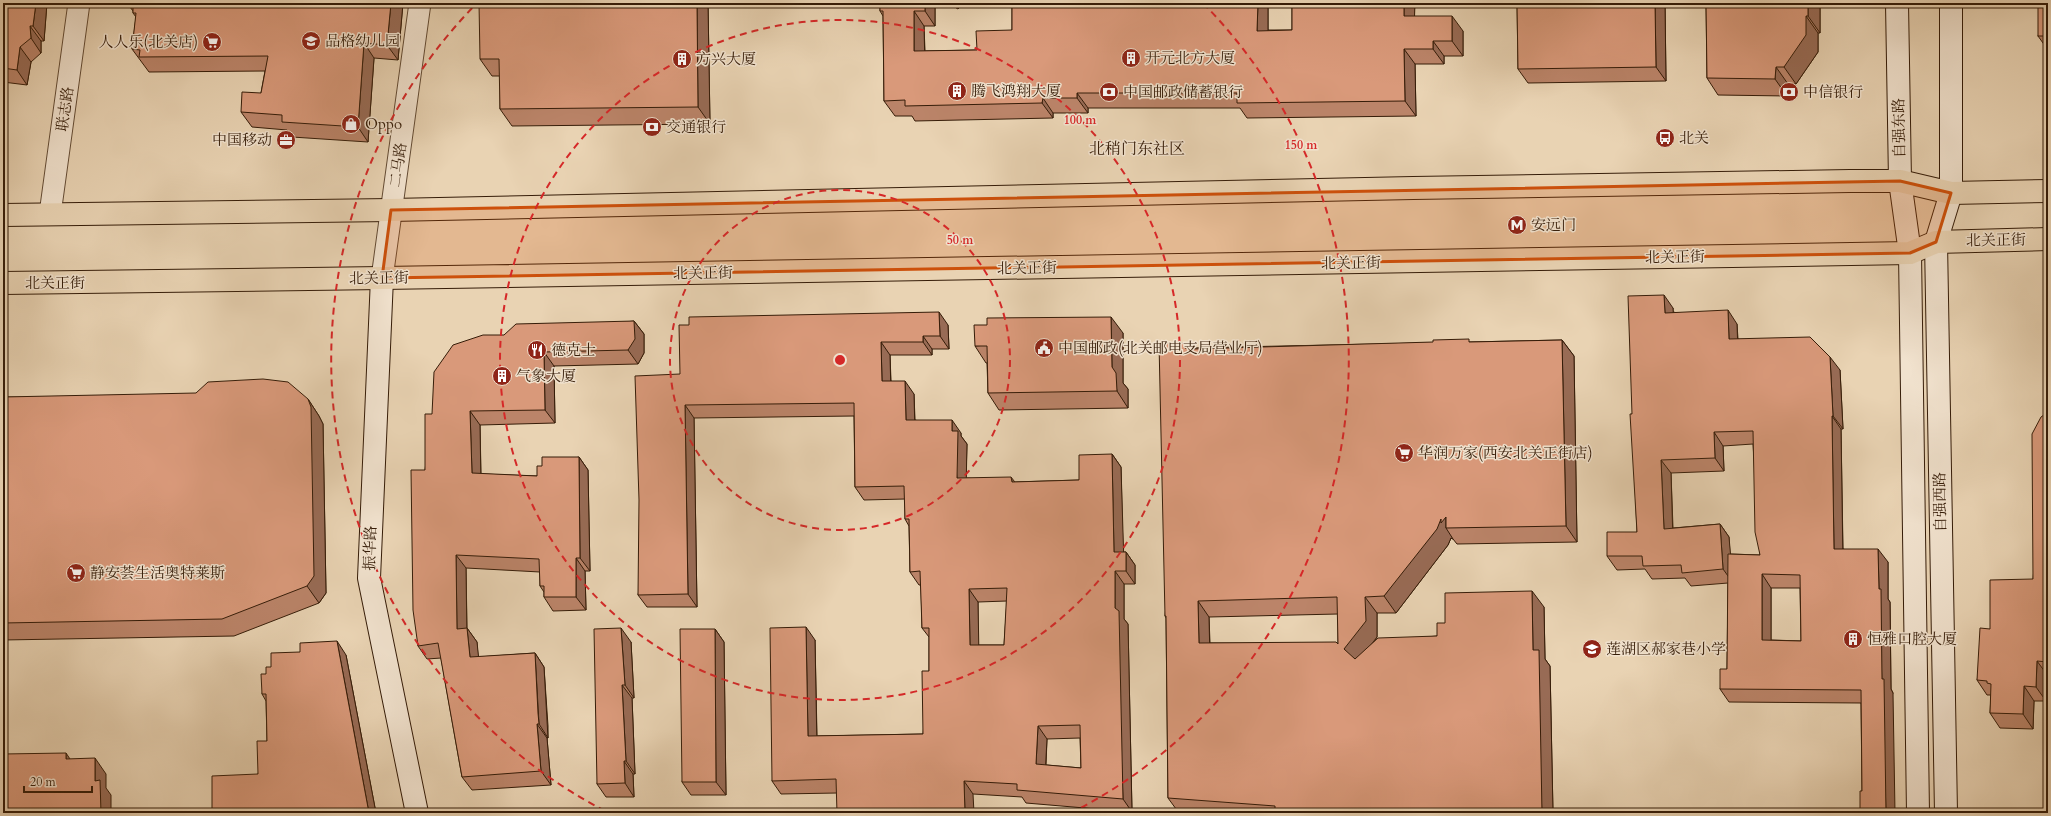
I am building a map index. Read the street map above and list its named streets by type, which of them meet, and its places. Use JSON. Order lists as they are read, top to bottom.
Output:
{
  "streets": {
    "main road": [
      "自强东路",
      "北关正街",
      "自强西路",
      "振华路"
    ],
    "street": ["联志路", "二马路"]
  },
  "crossings": [
    ["自强东路", "北关正街"],
    ["自强东路", "自强西路"],
    ["二马路", "北关正街"],
    ["二马路", "振华路"],
    ["北关正街", "自强西路"],
    ["北关正街", "振华路"]
  ],
  "districts": ["北稍门东社区"],
  "places": {
    "school or university": ["品格幼儿园", "莲湖区郝家巷小学"],
    "supermarket": ["人人乐(北关店)", "华润万家(西安北关正街店)", "静安荟生活奥特莱斯"],
    "building": [
      "开元北方大厦",
      "方兴大厦",
      "腾飞鸿翔大厦",
      "气象大厦",
      "恒雅口腔大厦"
    ],
    "bank": ["中国邮政储蓄银行", "中信银行", "交通银行"],
    "shop": ["Oppo"],
    "bus stop": ["北关"],
    "office": ["中国移动"],
    "metro station": ["安远门"],
    "public building": ["中国邮政(北关邮电支局营业厅)"],
    "restaurant": ["德克士"]
  },
  "scale_bar": "20 m",
  "rings": ["100 m", "150 m", "50 m"]
}
